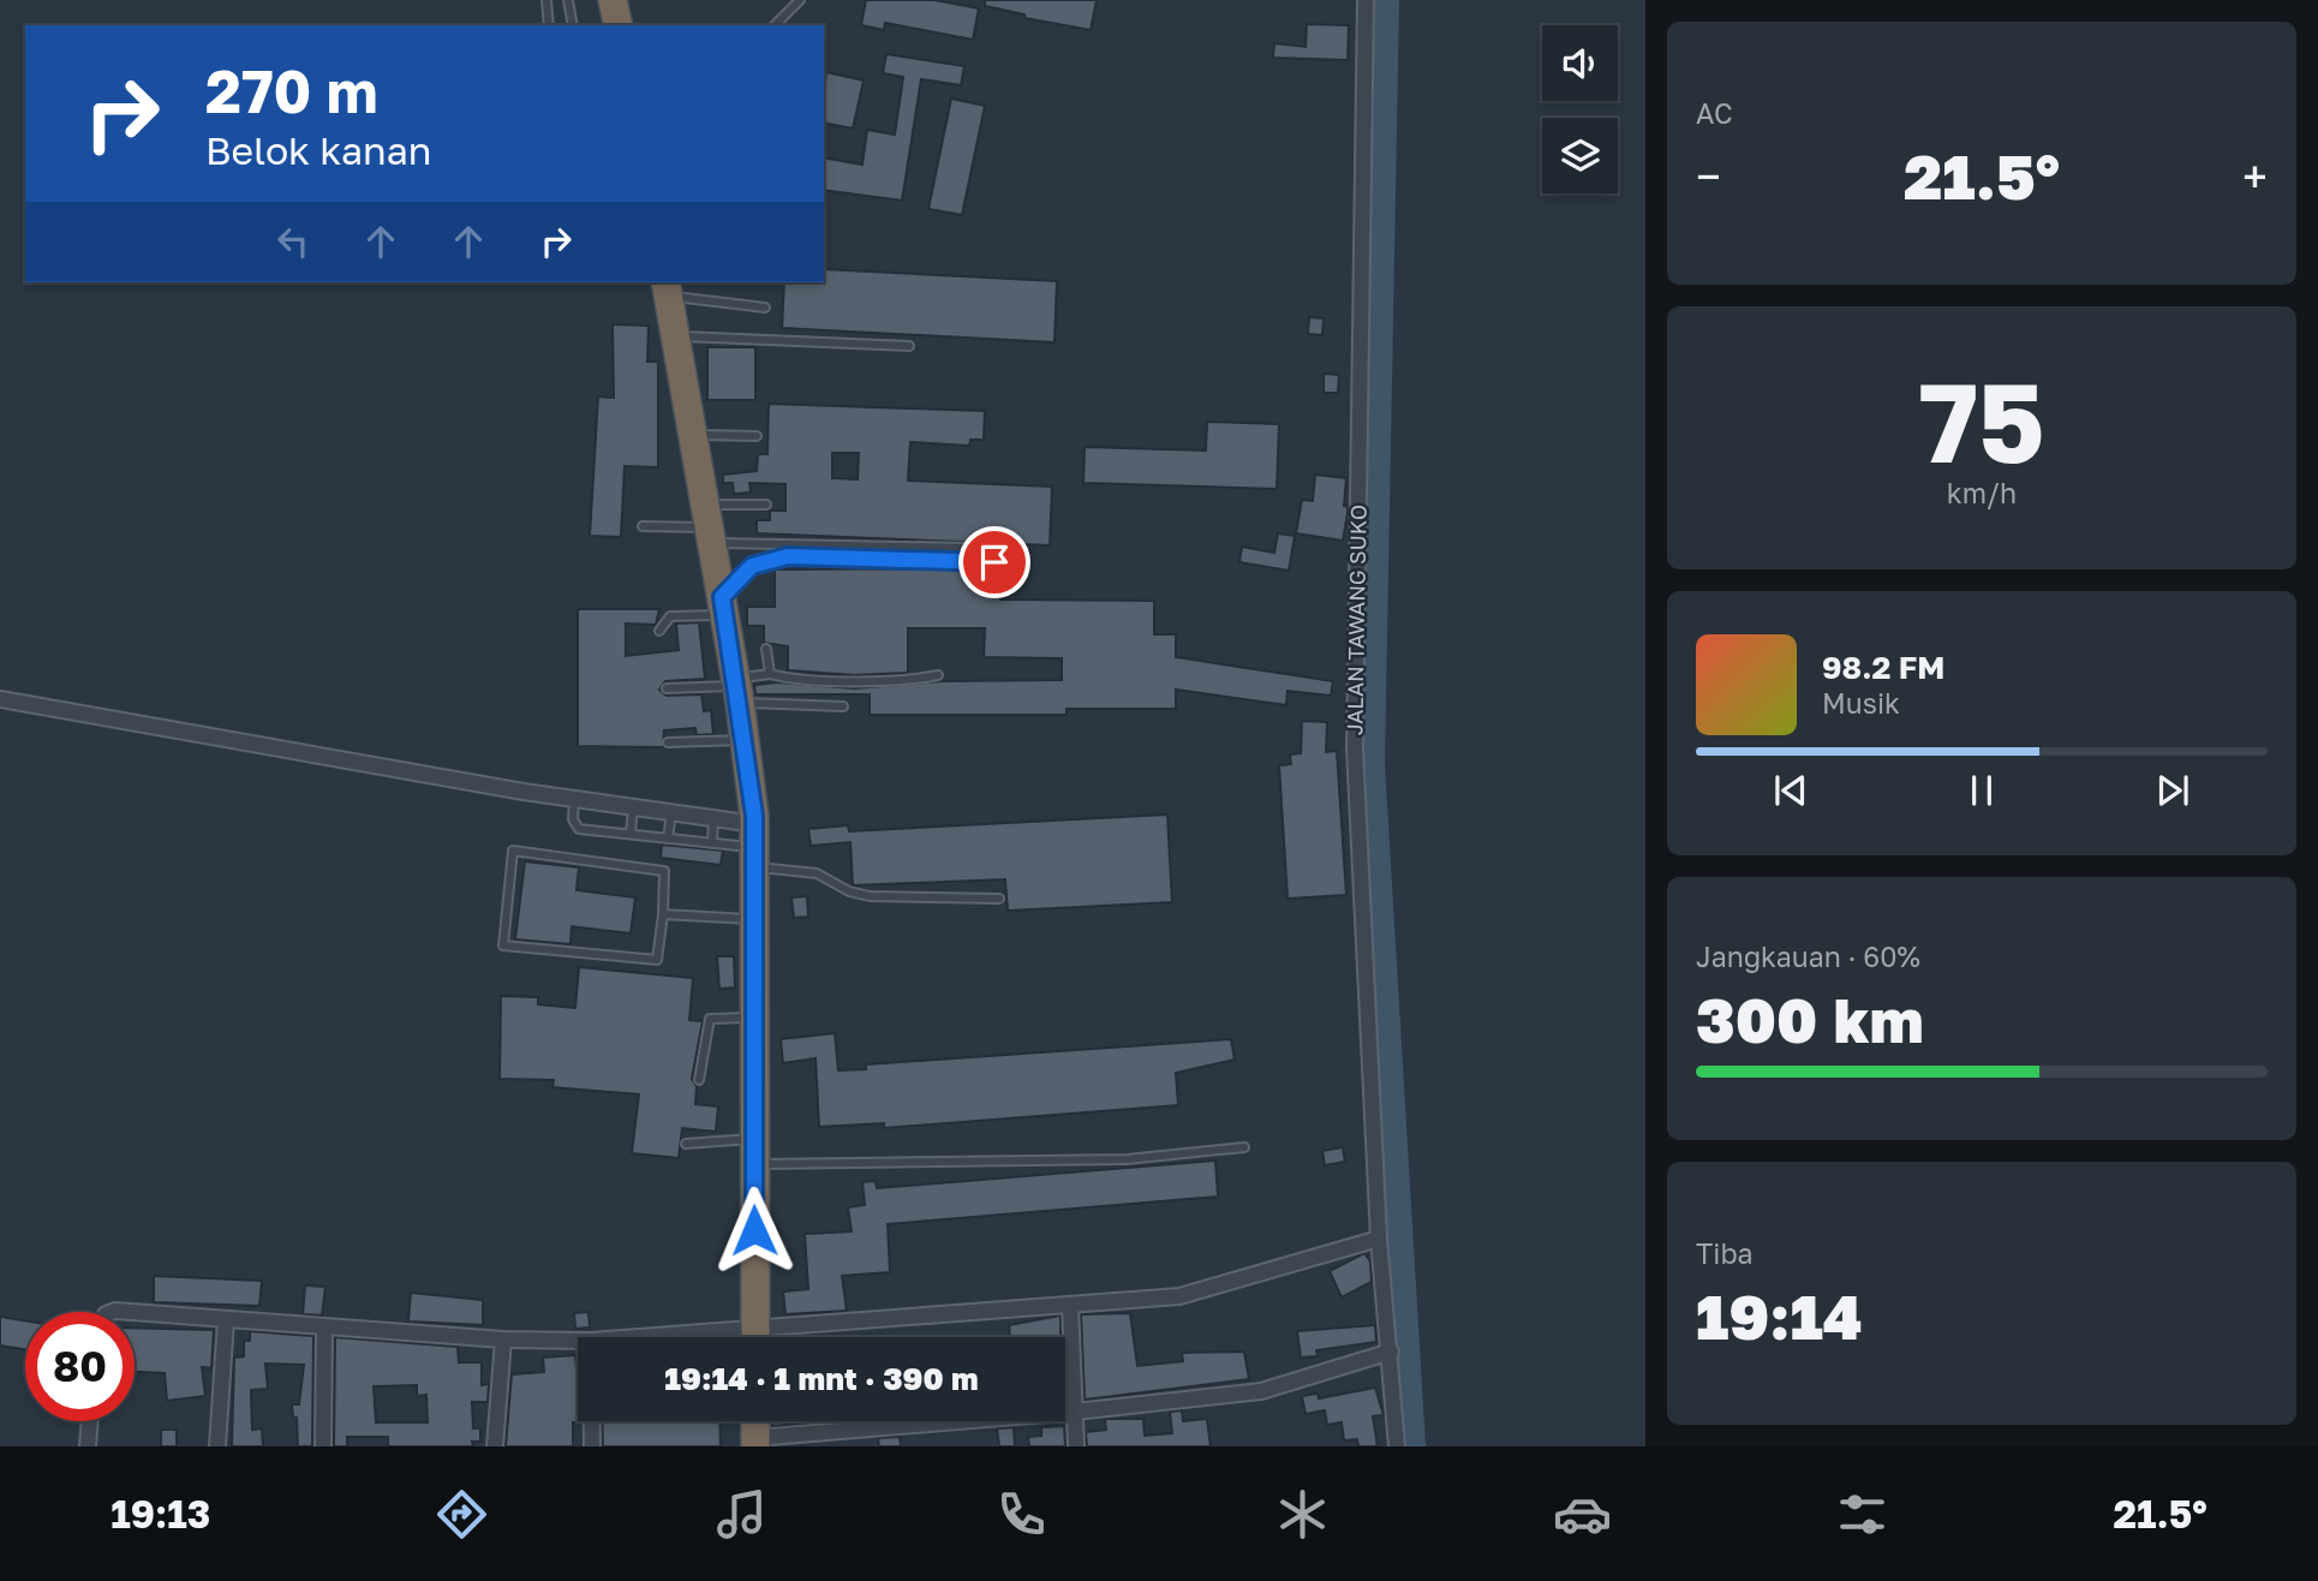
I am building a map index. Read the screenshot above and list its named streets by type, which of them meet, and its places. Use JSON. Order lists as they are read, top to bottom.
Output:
{
  "streets": {
    "street": ["JALAN TAWANG SUKO"]
  },
  "page": {
    "tile": [
      "AC",
      ["75", "km/h"],
      ["Jangkauan · 60%", "300 km"],
      ["Tiba", "19:14"]
    ],
    "turn": ["270 m", "Belok kanan"],
    "heat": ["−", "21.5°", "+"],
    "song": ["98.2 FM", "Musik"],
    "limit": "80",
    "trip": "19:14 · 1 mnt · 390 m",
    "tabs": ["19:13", "21.5°"]
  }
}
